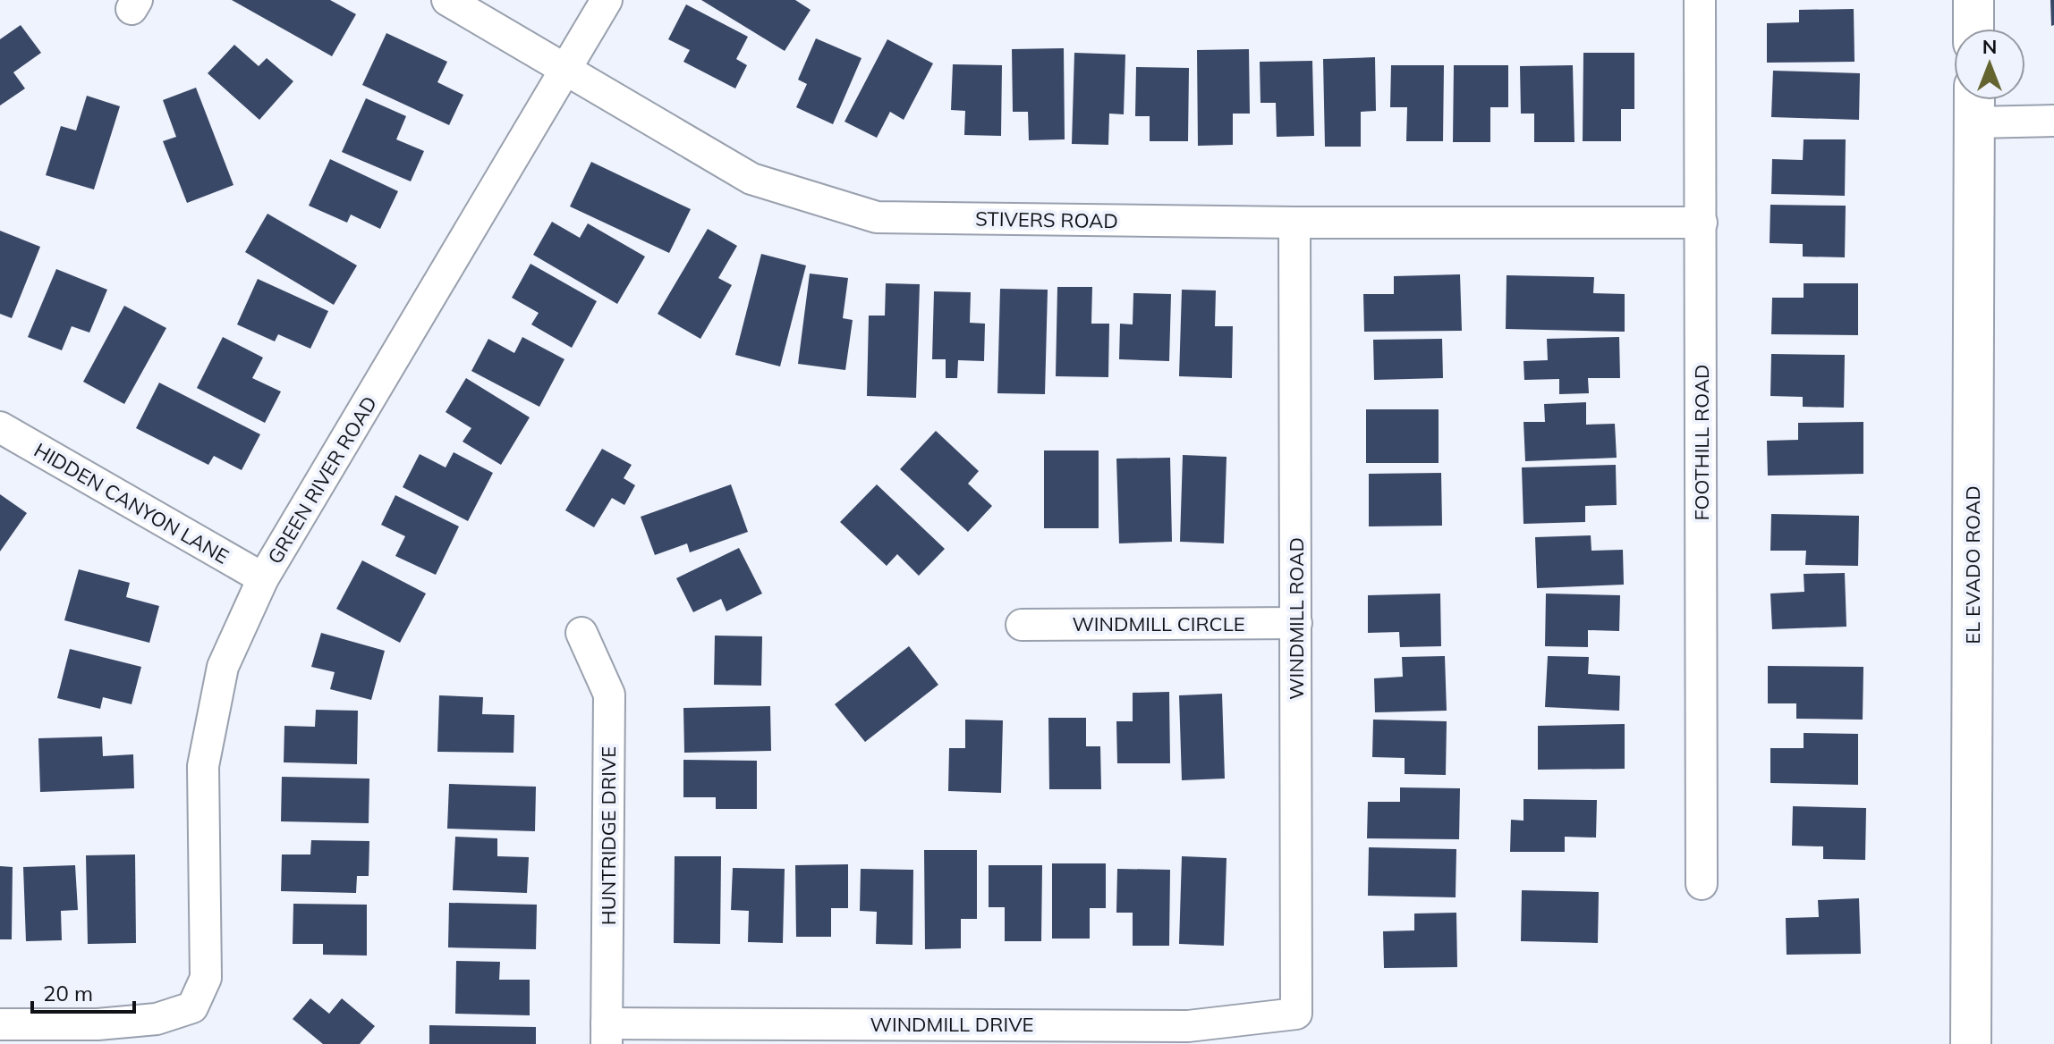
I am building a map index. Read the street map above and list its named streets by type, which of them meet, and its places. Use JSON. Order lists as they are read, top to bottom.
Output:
{
  "streets": {
    "main road": ["EL EVADO ROAD"],
    "street": [
      "STIVERS ROAD",
      "FOOTHILL ROAD",
      "GREEN RIVER ROAD",
      "HIDDEN CANYON LANE",
      "WINDMILL ROAD",
      "WINDMILL CIRCLE",
      "HUNTRIDGE DRIVE",
      "WINDMILL DRIVE"
    ]
  },
  "crossings": [
    ["STIVERS ROAD", "FOOTHILL ROAD"],
    ["STIVERS ROAD", "GREEN RIVER ROAD"],
    ["STIVERS ROAD", "WINDMILL ROAD"],
    ["GREEN RIVER ROAD", "HIDDEN CANYON LANE"],
    ["WINDMILL ROAD", "WINDMILL CIRCLE"],
    ["WINDMILL ROAD", "WINDMILL DRIVE"],
    ["HUNTRIDGE DRIVE", "WINDMILL DRIVE"]
  ],
  "scale_bar": "20 m",
  "north": "top"
}
